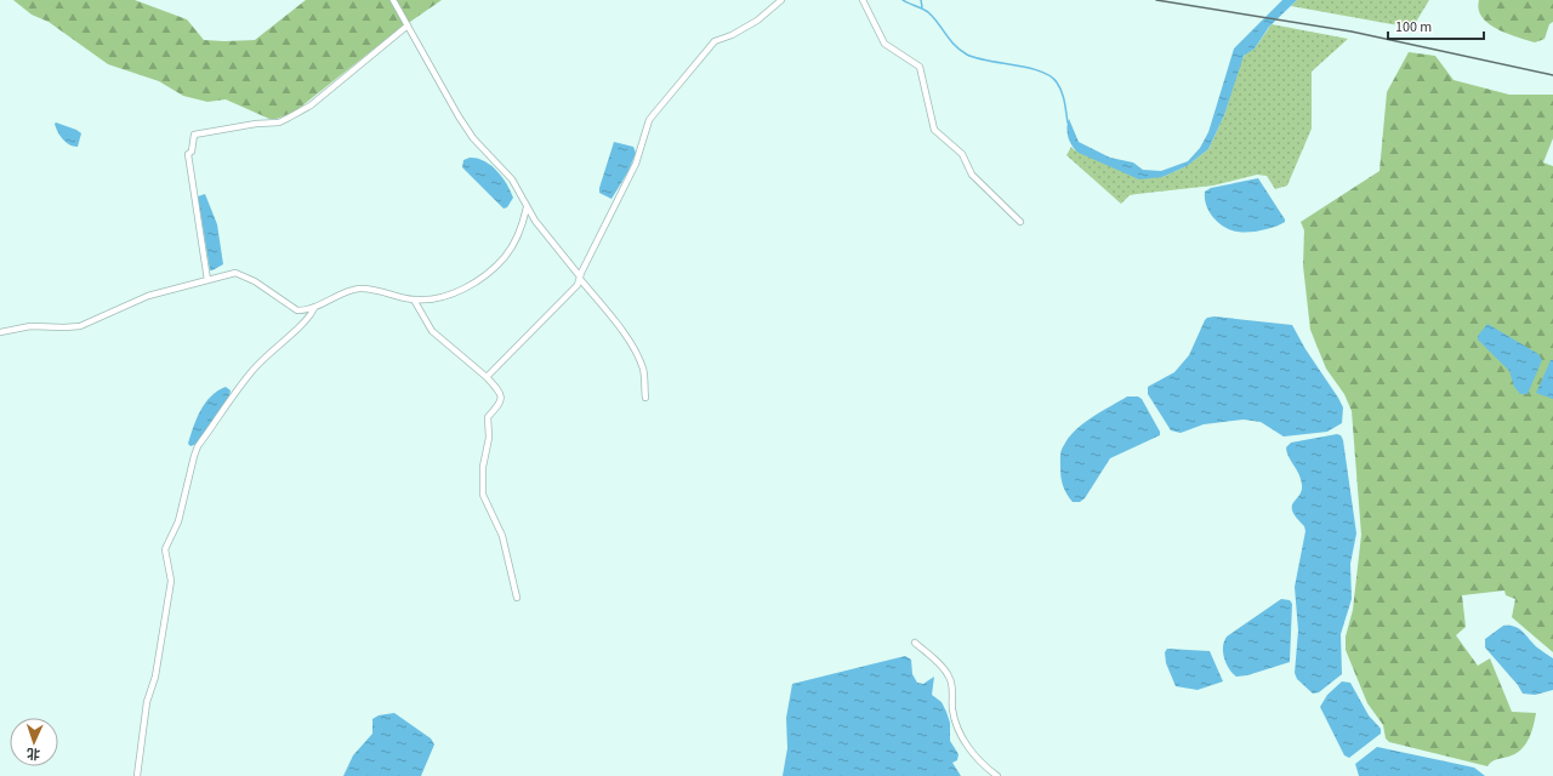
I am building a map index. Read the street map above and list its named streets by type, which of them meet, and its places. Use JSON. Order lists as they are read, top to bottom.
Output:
{
  "scale_bar": "100 m",
  "north": "bottom"
}
